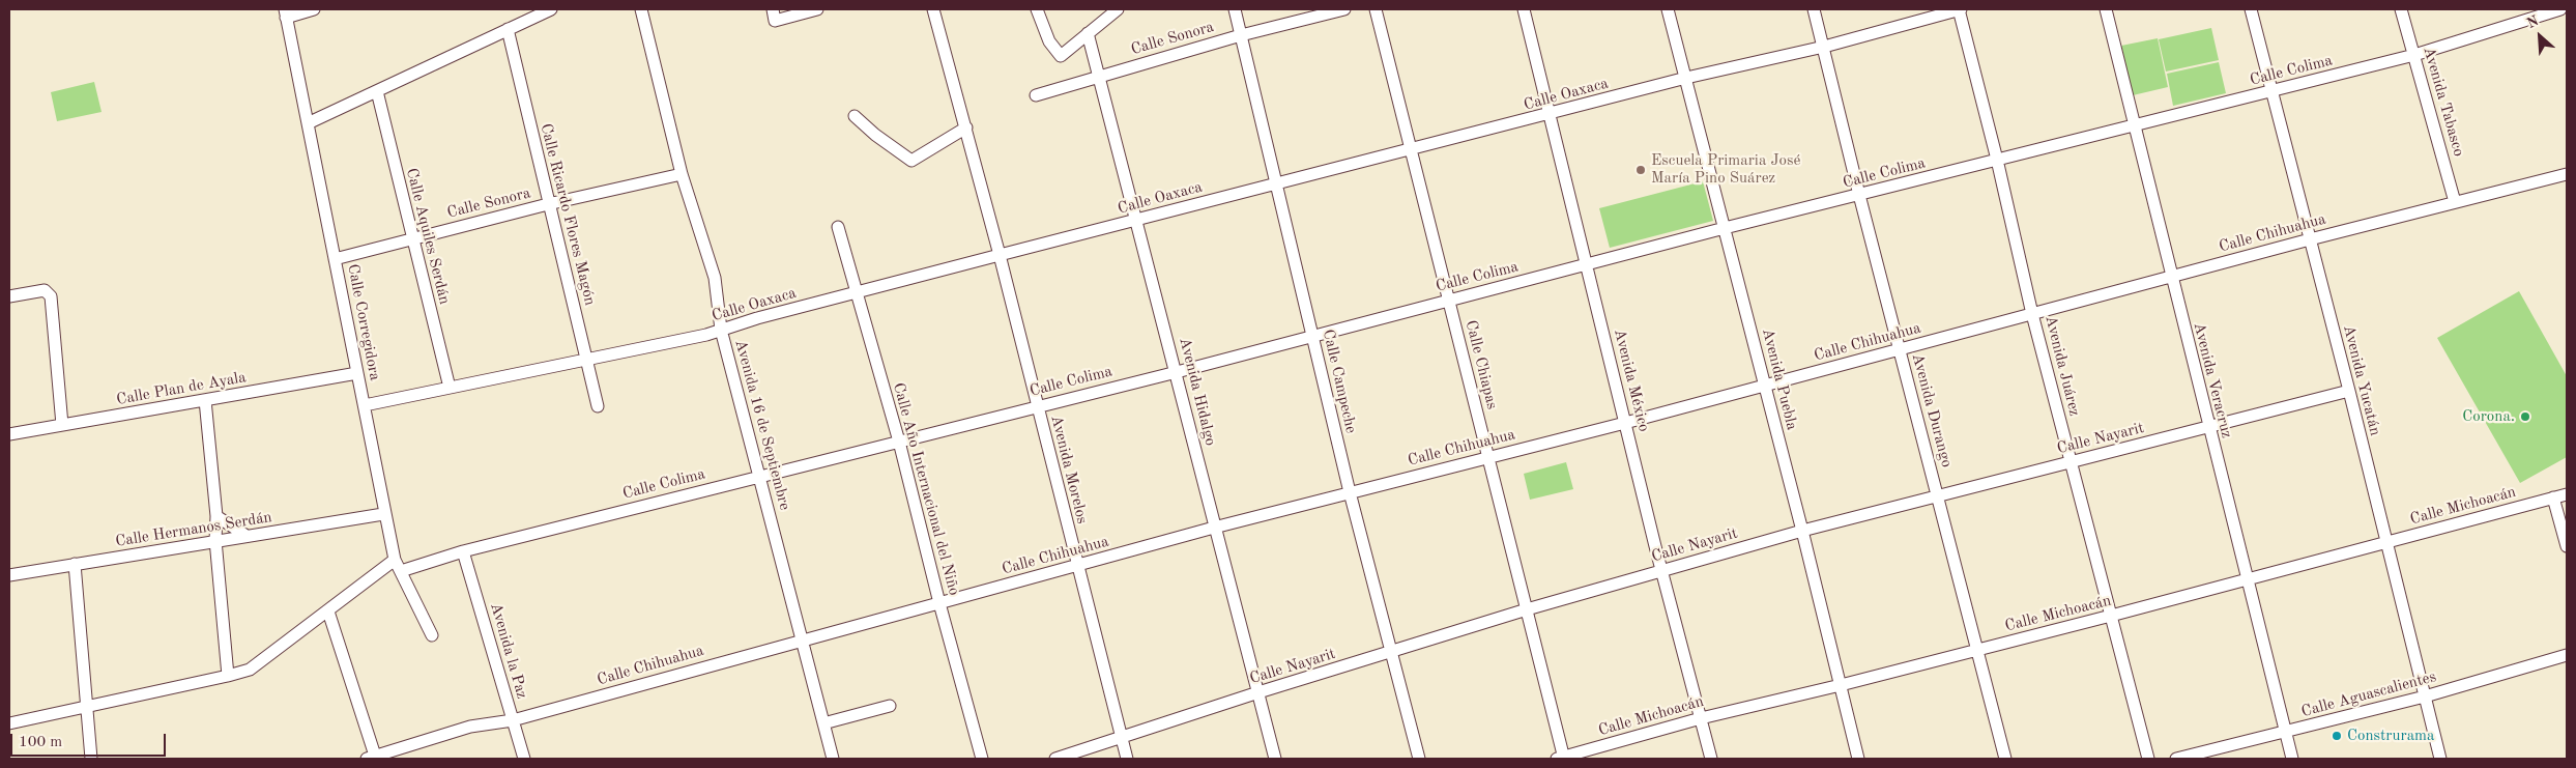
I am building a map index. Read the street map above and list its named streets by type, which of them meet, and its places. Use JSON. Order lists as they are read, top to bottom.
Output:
{
  "streets": {
    "street": [
      "Calle Sonora",
      "Calle Colima",
      "Calle Oaxaca",
      "Avenida Tabasco",
      "Calle Ricardo Flores Magón",
      "Calle Chihuahua",
      "Calle Aquiles Serdán",
      "Calle Corregidora",
      "Calle Chiapas",
      "Avenida Juárez",
      "Avenida Puebla",
      "Avenida México",
      "Avenida Veracruz",
      "Avenida Yucatán",
      "Calle Campeche",
      "Calle Plan de Ayala",
      "Avenida Hidalgo",
      "Avenida Durango",
      "Avenida 16 de Septiembre",
      "Calle Nayarit",
      "Avenida Morelos",
      "Calle Año Internacional del Niño",
      "Calle Michoacán",
      "Calle Hermanos Serdán",
      "Avenida la Paz",
      "Calle Aguascalientes"
    ]
  },
  "crossings": [
    ["Calle Sonora", "Calle Ricardo Flores Magón"],
    ["Calle Sonora", "Calle Aquiles Serdán"],
    ["Calle Sonora", "Calle Corregidora"],
    ["Calle Sonora", "Calle Campeche"],
    ["Calle Sonora", "Avenida Hidalgo"],
    ["Calle Sonora", "Avenida 16 de Septiembre"],
    ["Calle Colima", "Avenida Tabasco"],
    ["Calle Colima", "Calle Corregidora"],
    ["Calle Colima", "Calle Chiapas"],
    ["Calle Colima", "Avenida Juárez"],
    ["Calle Colima", "Avenida Puebla"],
    ["Calle Colima", "Avenida México"],
    ["Calle Colima", "Avenida Veracruz"],
    ["Calle Colima", "Avenida Yucatán"],
    ["Calle Colima", "Calle Campeche"],
    ["Calle Colima", "Avenida Hidalgo"],
    ["Calle Colima", "Avenida Durango"],
    ["Calle Colima", "Avenida 16 de Septiembre"],
    ["Calle Colima", "Avenida Morelos"],
    ["Calle Colima", "Calle Año Internacional del Niño"],
    ["Calle Colima", "Avenida la Paz"],
    ["Calle Oaxaca", "Calle Ricardo Flores Magón"],
    ["Calle Oaxaca", "Calle Aquiles Serdán"],
    ["Calle Oaxaca", "Calle Corregidora"],
    ["Calle Oaxaca", "Calle Chiapas"],
    ["Calle Oaxaca", "Avenida Juárez"],
    ["Calle Oaxaca", "Avenida Puebla"],
    ["Calle Oaxaca", "Avenida México"],
    ["Calle Oaxaca", "Calle Campeche"],
    ["Calle Oaxaca", "Avenida Hidalgo"],
    ["Calle Oaxaca", "Avenida Durango"],
    ["Calle Oaxaca", "Avenida 16 de Septiembre"],
    ["Calle Oaxaca", "Avenida Morelos"],
    ["Calle Oaxaca", "Calle Año Internacional del Niño"],
    ["Avenida Tabasco", "Calle Chihuahua"],
    ["Calle Chihuahua", "Calle Chiapas"],
    ["Calle Chihuahua", "Avenida Juárez"],
    ["Calle Chihuahua", "Avenida Puebla"],
    ["Calle Chihuahua", "Avenida México"],
    ["Calle Chihuahua", "Avenida Veracruz"],
    ["Calle Chihuahua", "Avenida Yucatán"],
    ["Calle Chihuahua", "Calle Campeche"],
    ["Calle Chihuahua", "Avenida Hidalgo"],
    ["Calle Chihuahua", "Avenida Durango"],
    ["Calle Chihuahua", "Avenida 16 de Septiembre"],
    ["Calle Chihuahua", "Avenida Morelos"],
    ["Calle Chihuahua", "Calle Año Internacional del Niño"],
    ["Calle Chihuahua", "Avenida la Paz"],
    ["Calle Corregidora", "Calle Plan de Ayala"],
    ["Calle Corregidora", "Calle Hermanos Serdán"],
    ["Calle Chiapas", "Calle Nayarit"],
    ["Calle Chiapas", "Calle Michoacán"],
    ["Avenida Juárez", "Calle Nayarit"],
    ["Avenida Juárez", "Calle Michoacán"],
    ["Avenida Puebla", "Calle Nayarit"],
    ["Avenida Puebla", "Calle Michoacán"],
    ["Avenida México", "Calle Nayarit"],
    ["Avenida México", "Calle Michoacán"],
    ["Avenida Veracruz", "Calle Nayarit"],
    ["Avenida Veracruz", "Calle Michoacán"],
    ["Avenida Veracruz", "Calle Aguascalientes"],
    ["Avenida Yucatán", "Calle Nayarit"],
    ["Avenida Yucatán", "Calle Michoacán"],
    ["Avenida Yucatán", "Calle Aguascalientes"],
    ["Calle Campeche", "Calle Nayarit"],
    ["Avenida Hidalgo", "Calle Nayarit"],
    ["Avenida Durango", "Calle Nayarit"],
    ["Avenida Durango", "Calle Michoacán"],
    ["Calle Nayarit", "Avenida Morelos"]
  ],
  "places": ["Escuela Primaria José María Pino Suárez", "Corona.", "Construrama"],
  "scale_bar": "100 m",
  "north": "top left"
}
